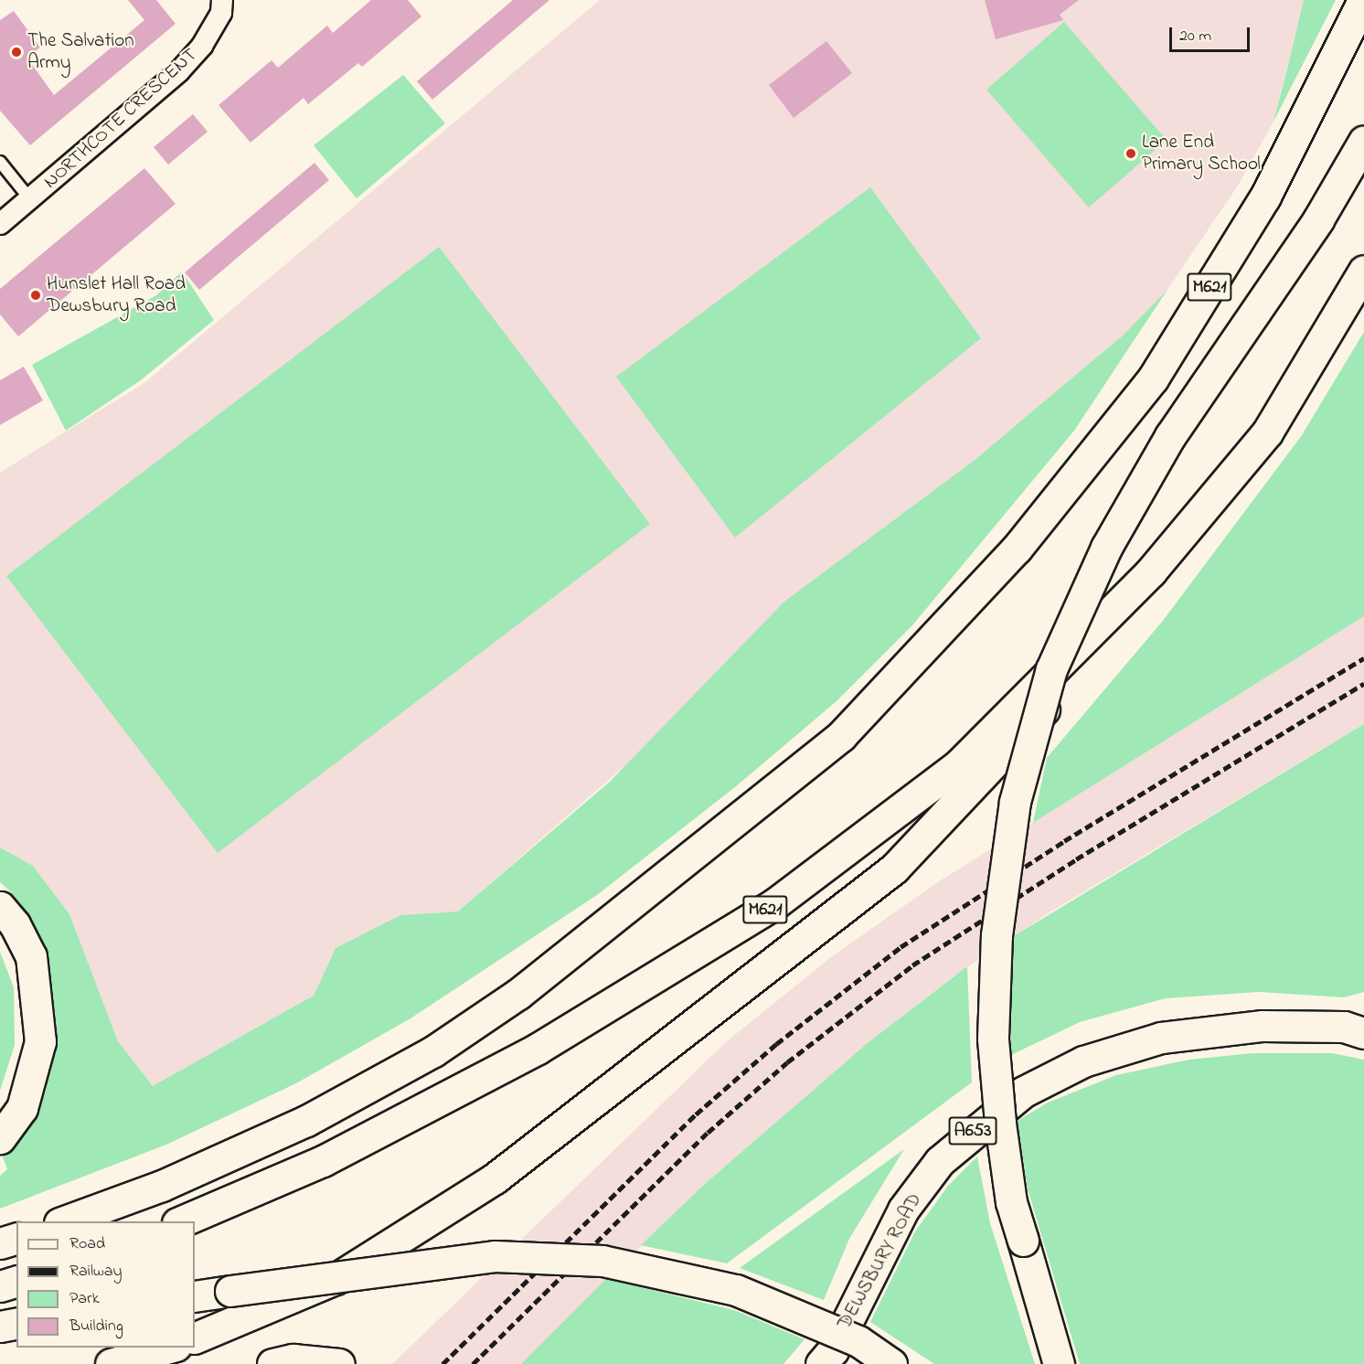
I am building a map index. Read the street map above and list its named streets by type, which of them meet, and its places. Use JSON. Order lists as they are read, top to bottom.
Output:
{
  "streets": {
    "main road": ["M621", "A653", "DEWSBURY ROAD"],
    "street": ["NORTHCOTE CRESCENT"]
  },
  "places": ["The Salvation Army", "Lane End Primary School", "Hunslet Hall Road Dewsbury Road"],
  "legend": [
    "Road",
    "Railway",
    "Park",
    "Building"
  ],
  "scale_bar": "20 m"
}
